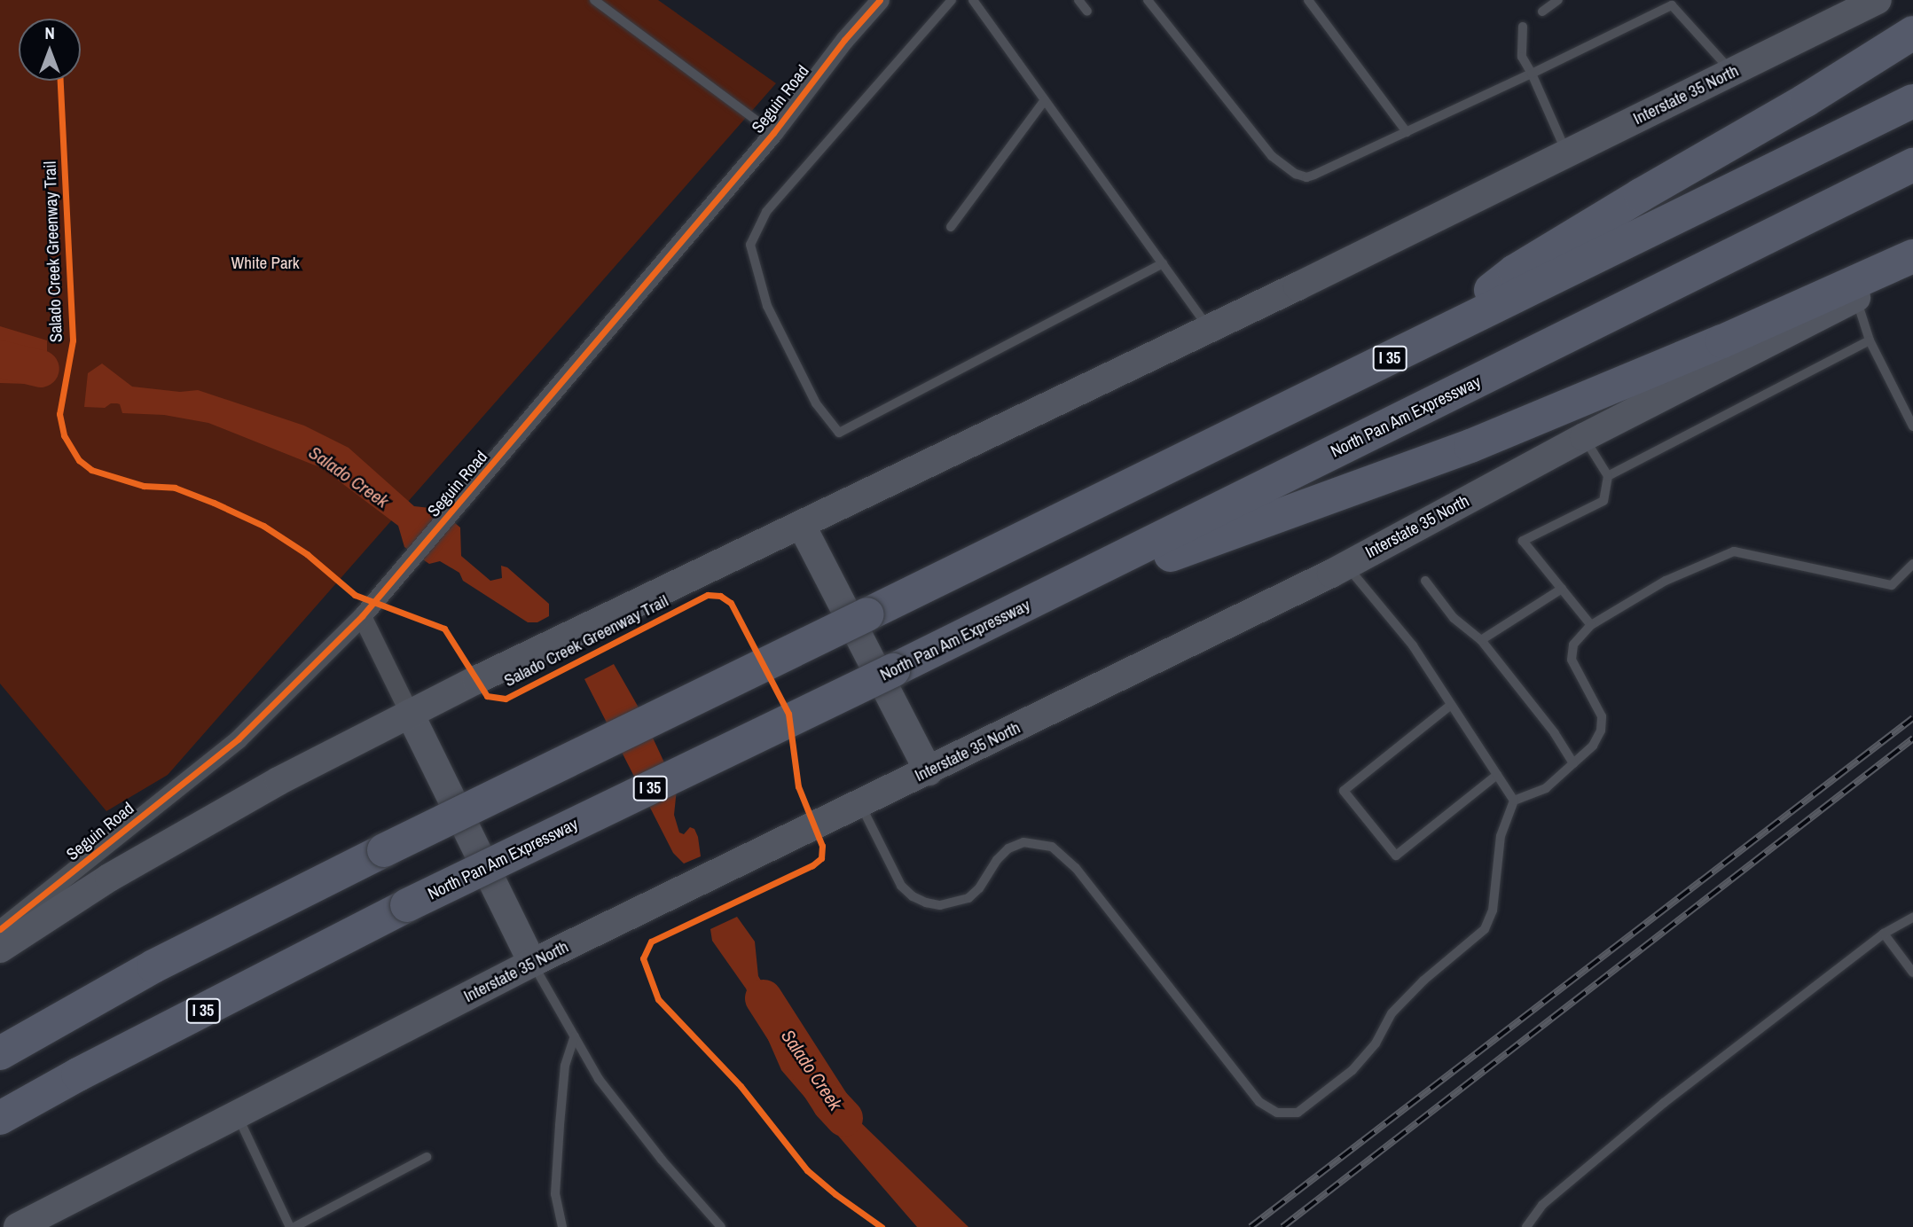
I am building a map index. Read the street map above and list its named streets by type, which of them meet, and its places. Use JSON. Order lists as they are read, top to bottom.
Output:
{
  "streets": {
    "highway": ["I 35", "North Pan Am Expressway"],
    "main road": ["Interstate 35 North"],
    "street": ["Seguin Road"],
    "cycle path": ["Salado Creek Greenway Trail"]
  },
  "water": ["Salado Creek"],
  "parks": ["White Park"],
  "north": "top"
}
